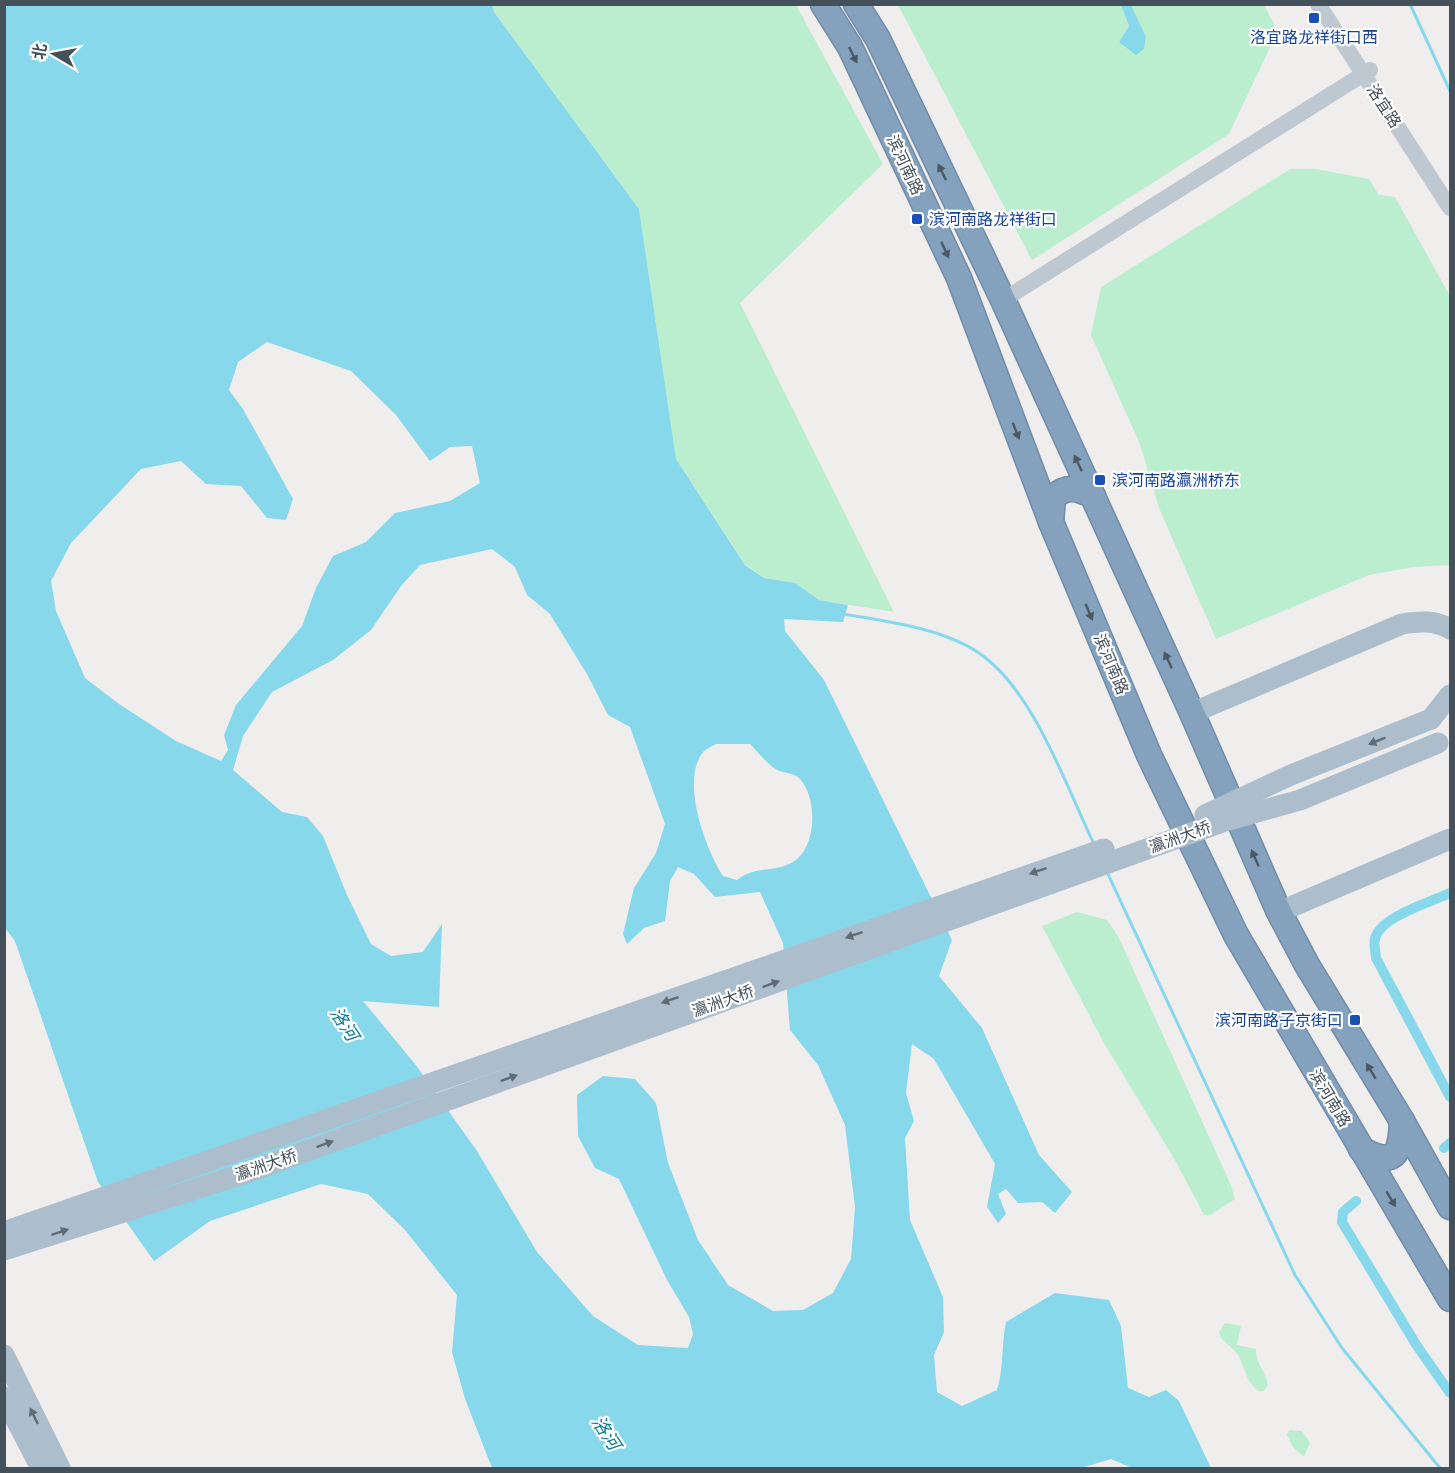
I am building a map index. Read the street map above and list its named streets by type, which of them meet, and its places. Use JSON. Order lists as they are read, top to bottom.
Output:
{
  "streets": {
    "highway": ["滨河南路"],
    "main road": ["瀛洲大桥"],
    "street": ["洛宜路"]
  },
  "water": ["洛河"],
  "places": {
    "transit": [
      "洛宜路龙祥街口西",
      "滨河南路龙祥街口",
      "滨河南路瀛洲桥东",
      "滨河南路子京街口"
    ]
  },
  "north": "left"
}
